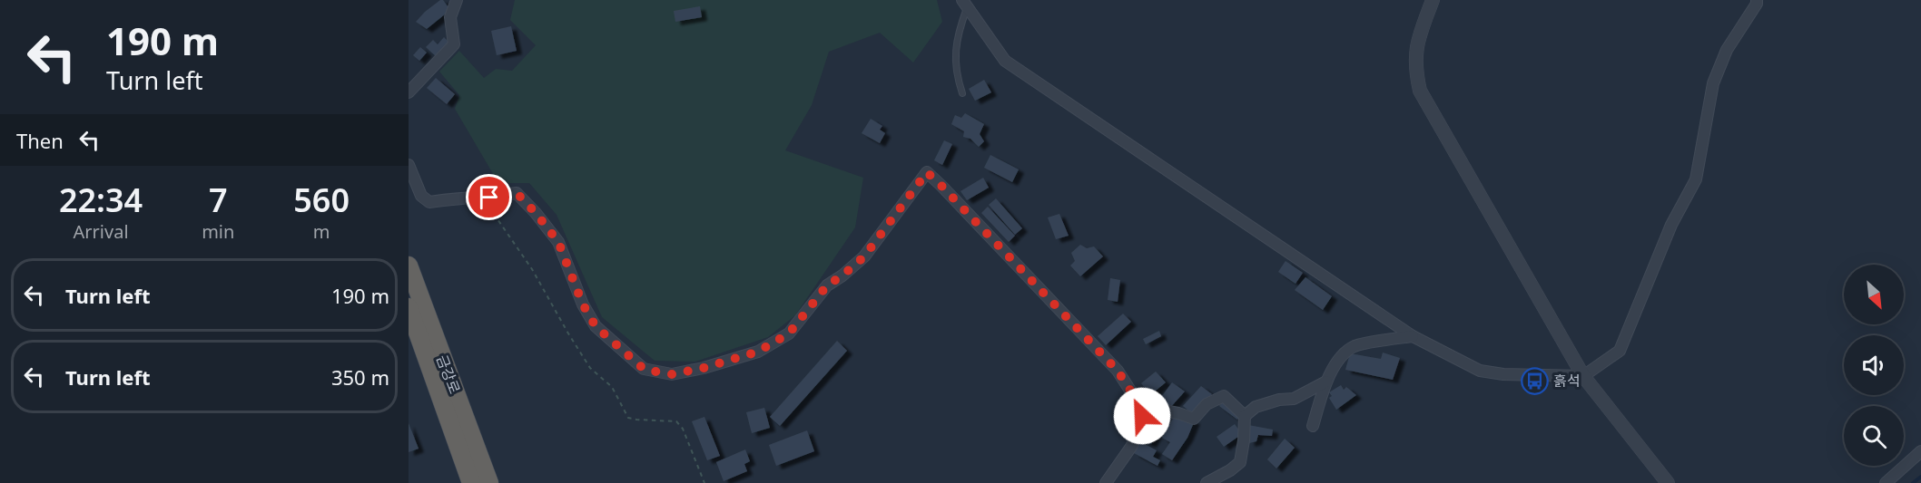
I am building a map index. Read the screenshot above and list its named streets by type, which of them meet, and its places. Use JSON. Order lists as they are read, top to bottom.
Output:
{
  "streets": {
    "highway": ["금강로"]
  },
  "places": {
    "bus stop": ["흙석"]
  },
  "north": "bottom right",
  "page": {
    "turn": ["190 m", "Turn left"],
    "then": "Then",
    "eta": [
      "22:34",
      "Arrival",
      "7",
      "min",
      "560",
      "m"
    ],
    "list": [
      {
        "name": "Turn left",
        "value": "190 m"
      },
      {
        "name": "Turn left",
        "value": "350 m"
      }
    ]
  }
}
